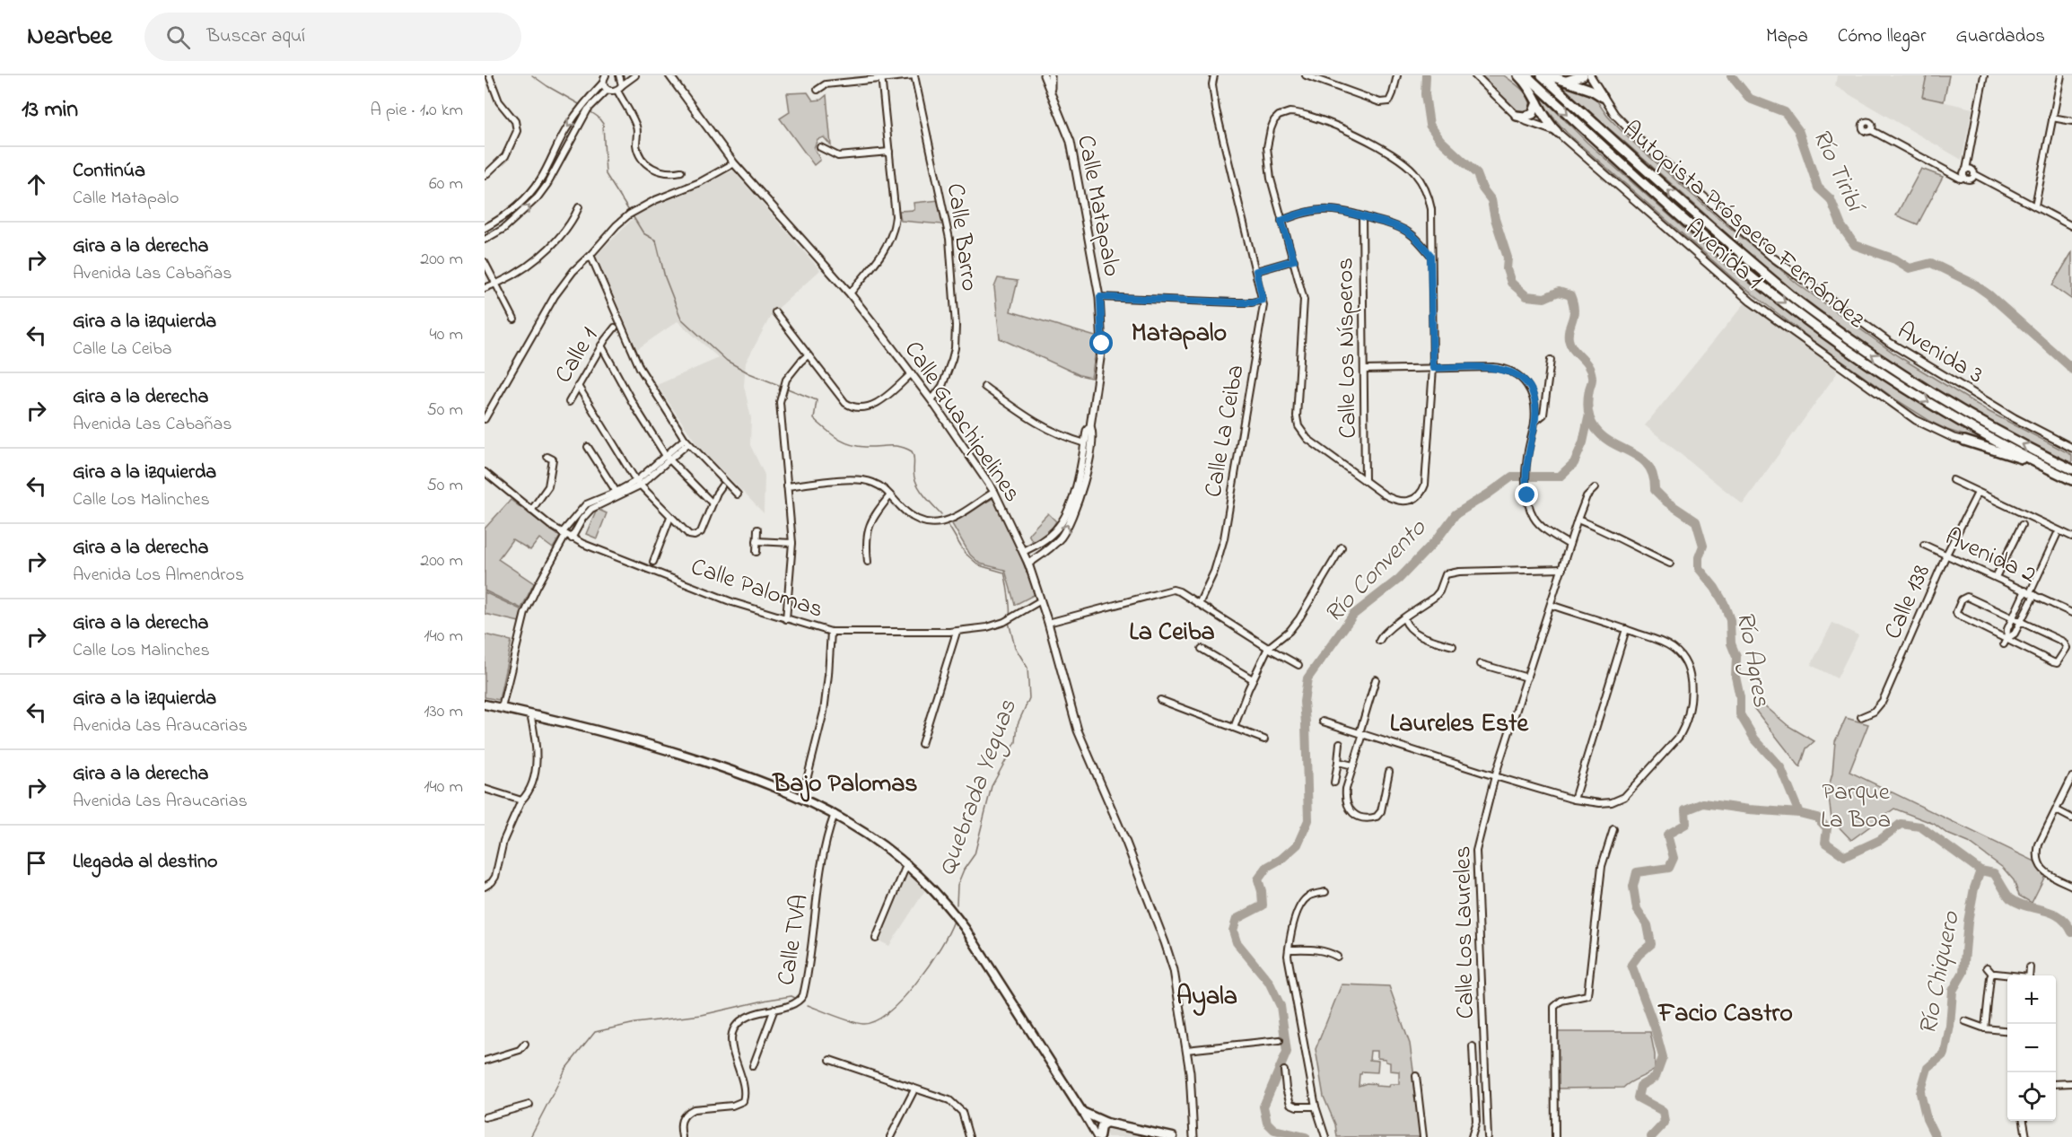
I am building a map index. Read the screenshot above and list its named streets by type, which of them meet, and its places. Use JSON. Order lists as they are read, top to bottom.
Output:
{
  "streets": {
    "highway": ["Autopista Próspero Fernández"],
    "street": [
      "Calle Matapalo",
      "Calle Barro",
      "Avenida 1",
      "Calle Los Nísperos",
      "Avenida 3",
      "Calle 1",
      "Calle Guachipelines",
      "Calle La Ceiba",
      "Avenida 2",
      "Calle Palomas",
      "Calle 138",
      "Calle Los Laureles",
      "Calle TVA"
    ]
  },
  "crossings": [
    ["Calle Matapalo", "Calle Guachipelines"],
    ["Calle Barro", "Calle Guachipelines"],
    ["Calle Guachipelines", "Calle Palomas"],
    ["Avenida 2", "Calle 138"]
  ],
  "districts": [
    "Matapalo",
    "La Ceiba",
    "Laureles Este",
    "Bajo Palomas",
    "Ayala",
    "Facio Castro"
  ],
  "water": [
    "Río Tiribí",
    "Río Convento",
    "Río Agres",
    "Quebrada Yeguas",
    "Río Chiquero"
  ],
  "parks": ["Parque La Boa"],
  "page": {
    "header": "Nearbee",
    "search": "Buscar aquí",
    "nav": ["Mapa", "Cómo llegar", "Guardados"],
    "heading": ["13 min", "A pie · 1.0 km"],
    "list": [
      ["Continúa", "Calle Matapalo", "60 m"],
      ["Gira a la derecha", "Avenida Las Cabañas", "200 m"],
      ["Gira a la izquierda", "Calle La Ceiba", "40 m"],
      ["Gira a la derecha", "Avenida Las Cabañas", "50 m"],
      ["Gira a la izquierda", "Calle Los Malinches", "50 m"],
      ["Gira a la derecha", "Avenida Los Almendros", "200 m"],
      ["Gira a la derecha", "Calle Los Malinches", "140 m"],
      ["Gira a la izquierda", "Avenida Las Araucarias", "130 m"],
      ["Gira a la derecha", "Avenida Las Araucarias", "140 m"],
      "Llegada al destino"
    ],
    "map_buttons": ["+", "−"]
  }
}
